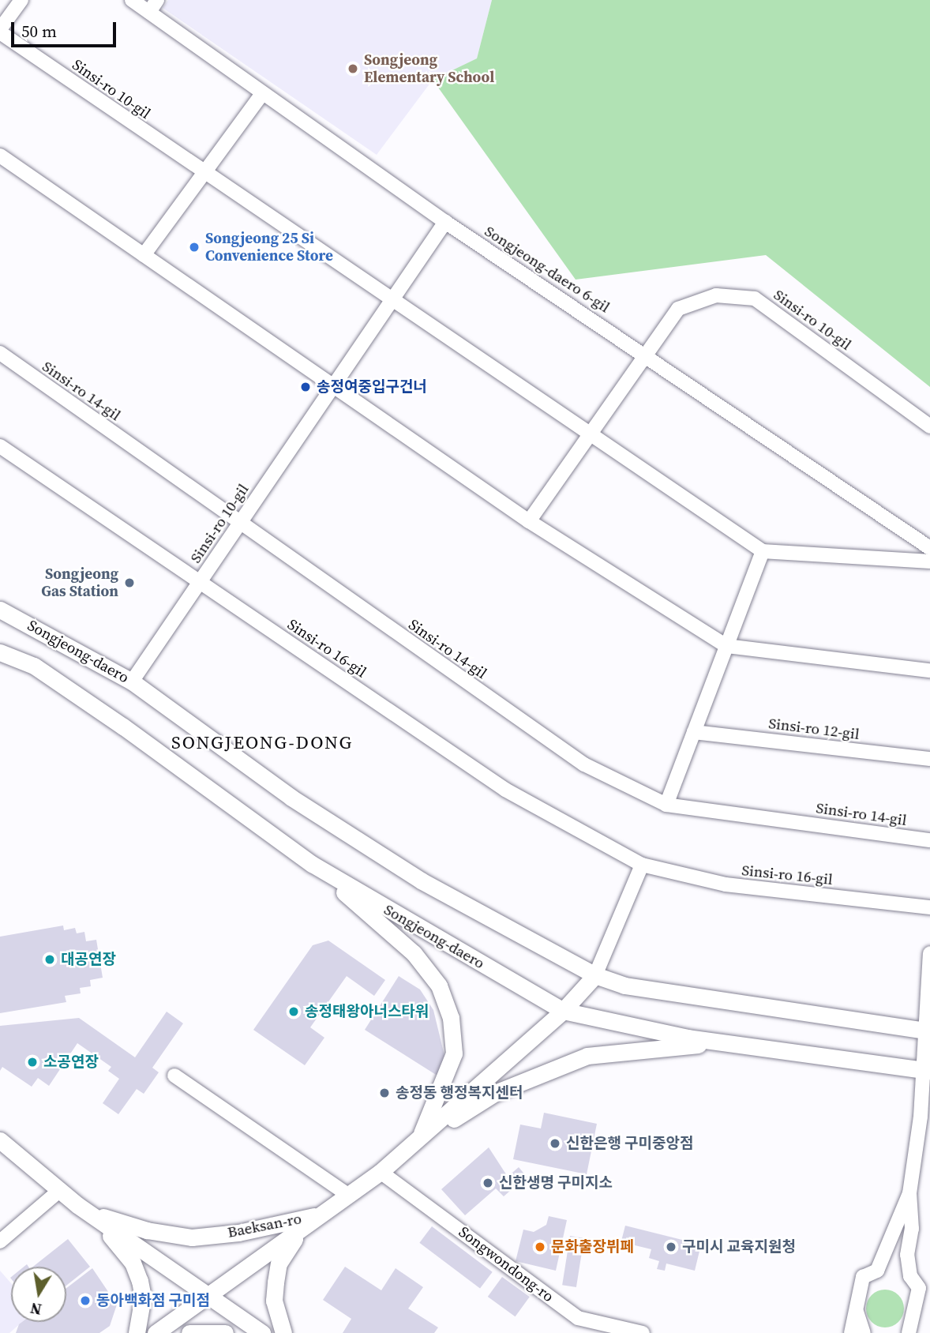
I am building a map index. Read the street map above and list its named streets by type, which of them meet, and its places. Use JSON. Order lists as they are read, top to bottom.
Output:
{
  "streets": {
    "street": [
      "Sinsi-ro 10-gil",
      "Songjeong-daero 6-gil",
      "Sinsi-ro 14-gil",
      "Sinsi-ro 16-gil",
      "Songjeong-daero",
      "Sinsi-ro 12-gil",
      "Baeksan-ro",
      "Songwondong-ro"
    ]
  },
  "crossings": [
    ["Sinsi-ro 10-gil", "Songjeong-daero 6-gil"],
    ["Sinsi-ro 10-gil", "Sinsi-ro 14-gil"],
    ["Sinsi-ro 10-gil", "Sinsi-ro 16-gil"],
    ["Sinsi-ro 10-gil", "Songjeong-daero"]
  ],
  "districts": ["SONGJEONG-DONG"],
  "places": [
    "Songjeong Elementary School",
    "Songjeong 25 Si Convenience Store",
    "송정여중입구건너",
    "Songjeong Gas Station",
    "대공연장",
    "송정태왕아너스타워",
    "소공연장",
    "송정동 행정복지센터",
    "신한은행 구미중앙점",
    "신한생명 구미지소",
    "문화출장뷔페",
    "구미시 교육지원청",
    "동아백화점 구미점"
  ],
  "scale_bar": "50 m",
  "north": "bottom"
}
